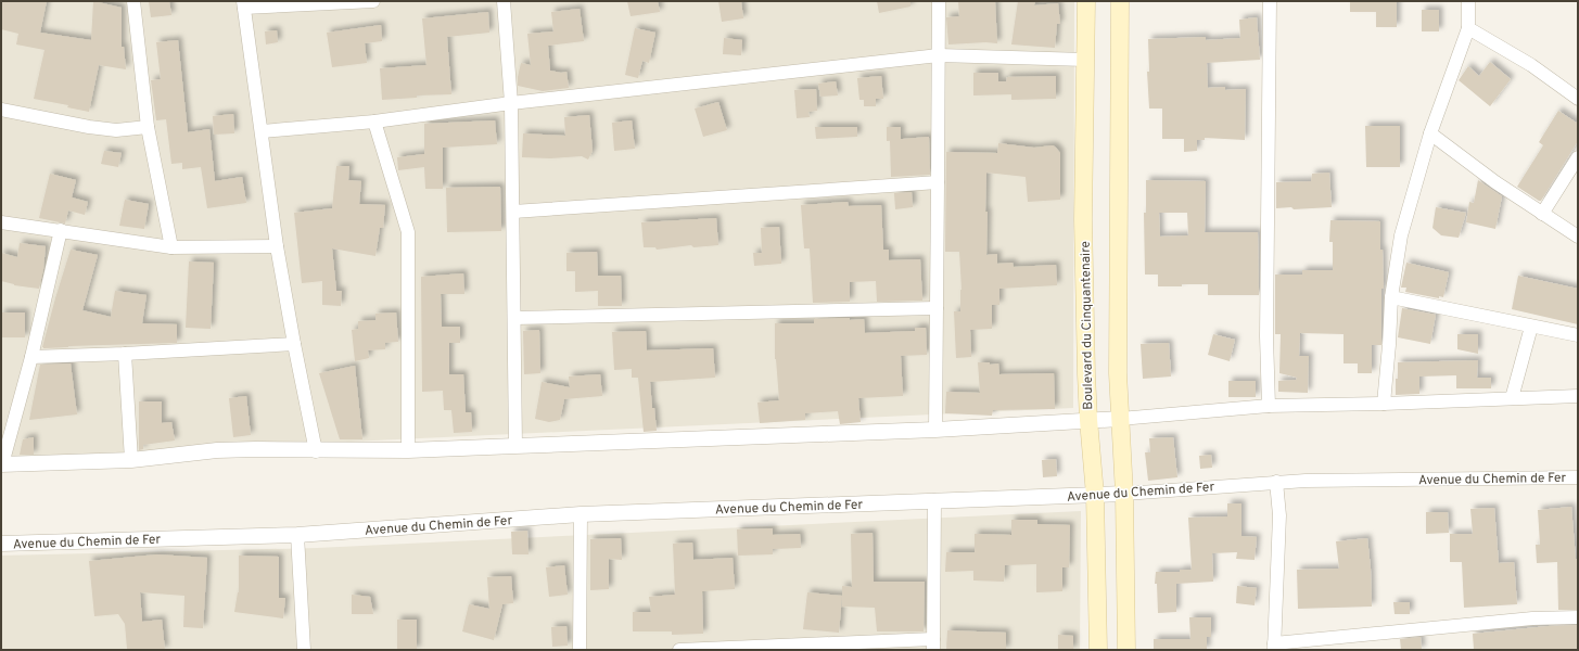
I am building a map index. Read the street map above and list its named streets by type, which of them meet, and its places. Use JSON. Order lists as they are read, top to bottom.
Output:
{
  "streets": {
    "main road": ["Boulevard du Cinquantenaire"],
    "street": ["Avenue du Chemin de Fer"]
  },
  "crossings": [
    ["Boulevard du Cinquantenaire", "Avenue du Chemin de Fer"]
  ]
}
